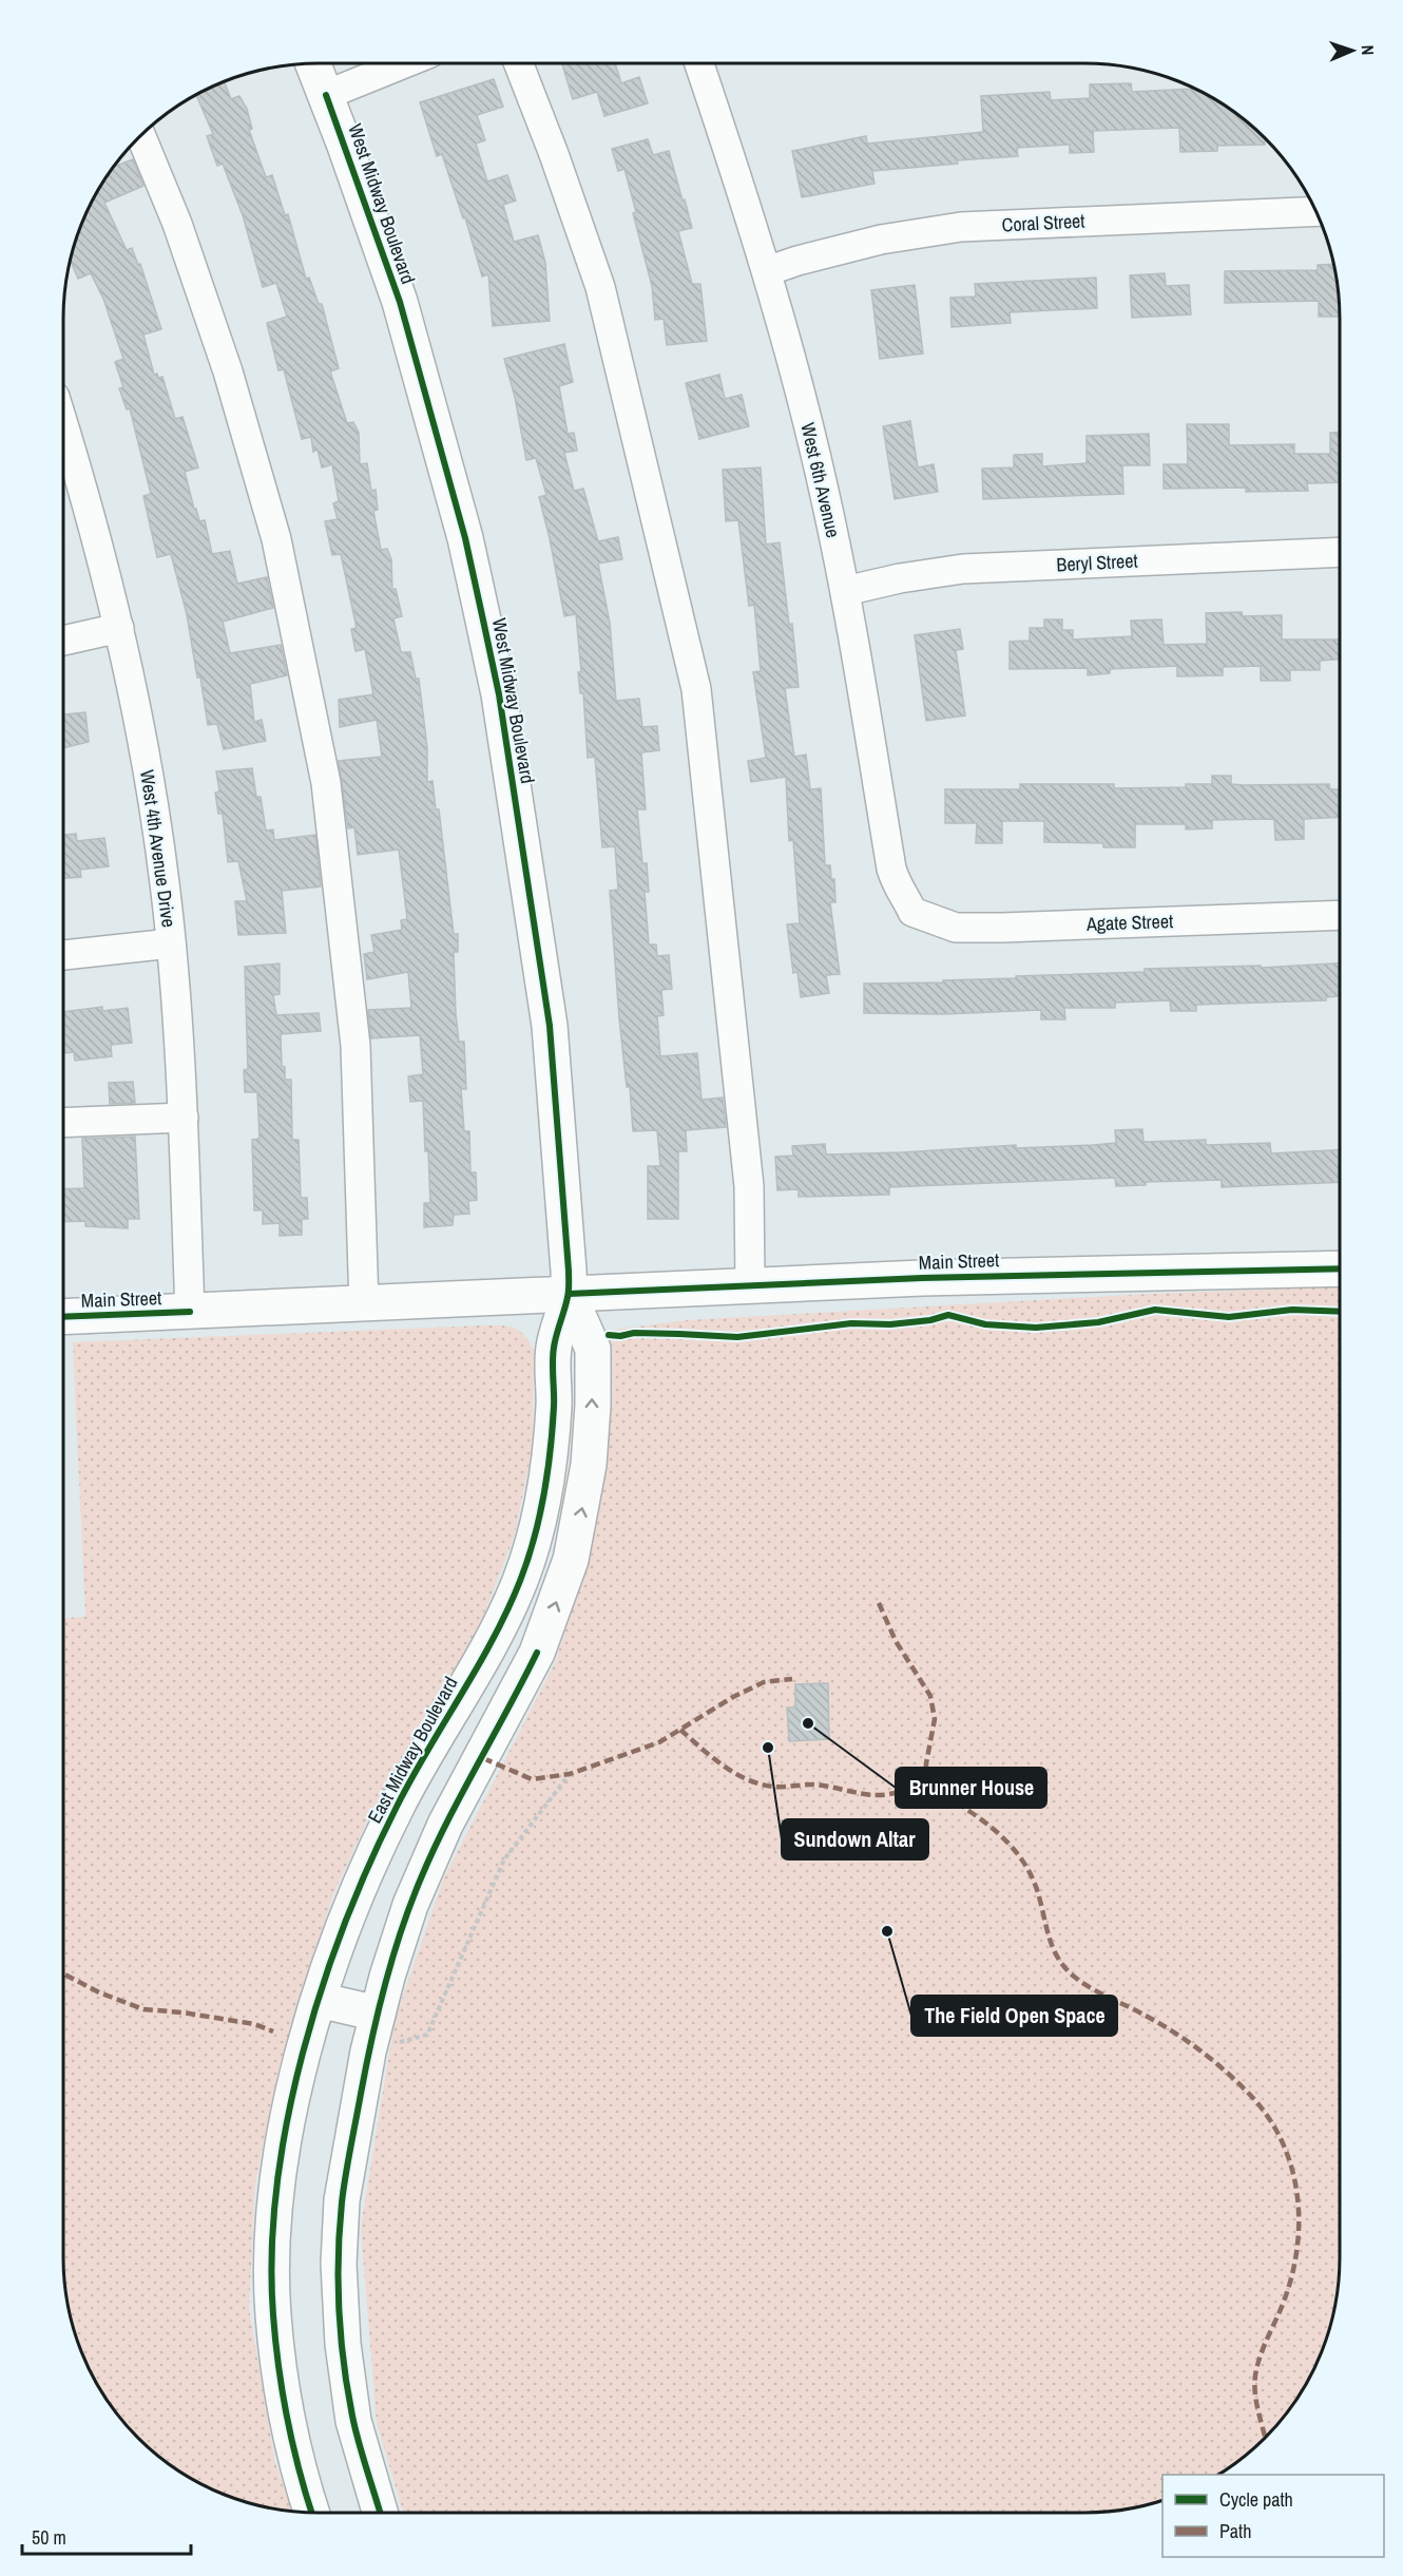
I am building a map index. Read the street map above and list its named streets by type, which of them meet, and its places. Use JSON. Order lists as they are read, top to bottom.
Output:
{
  "streets": {
    "main road": ["West Midway Boulevard", "Main Street", "East Midway Boulevard"],
    "street": [
      "Coral Street",
      "West 6th Avenue",
      "Beryl Street",
      "West 4th Avenue Drive",
      "Agate Street"
    ]
  },
  "crossings": [
    ["West Midway Boulevard", "Main Street"],
    ["West Midway Boulevard", "East Midway Boulevard"],
    ["Coral Street", "West 6th Avenue"],
    ["West 6th Avenue", "Beryl Street"],
    ["West 6th Avenue", "Agate Street"],
    ["West 4th Avenue Drive", "Main Street"],
    ["Main Street", "East Midway Boulevard"]
  ],
  "places": ["Brunner House", "Sundown Altar", "The Field Open Space"],
  "legend": ["Cycle path", "Path"],
  "scale_bar": "50 m",
  "north": "right"
}
